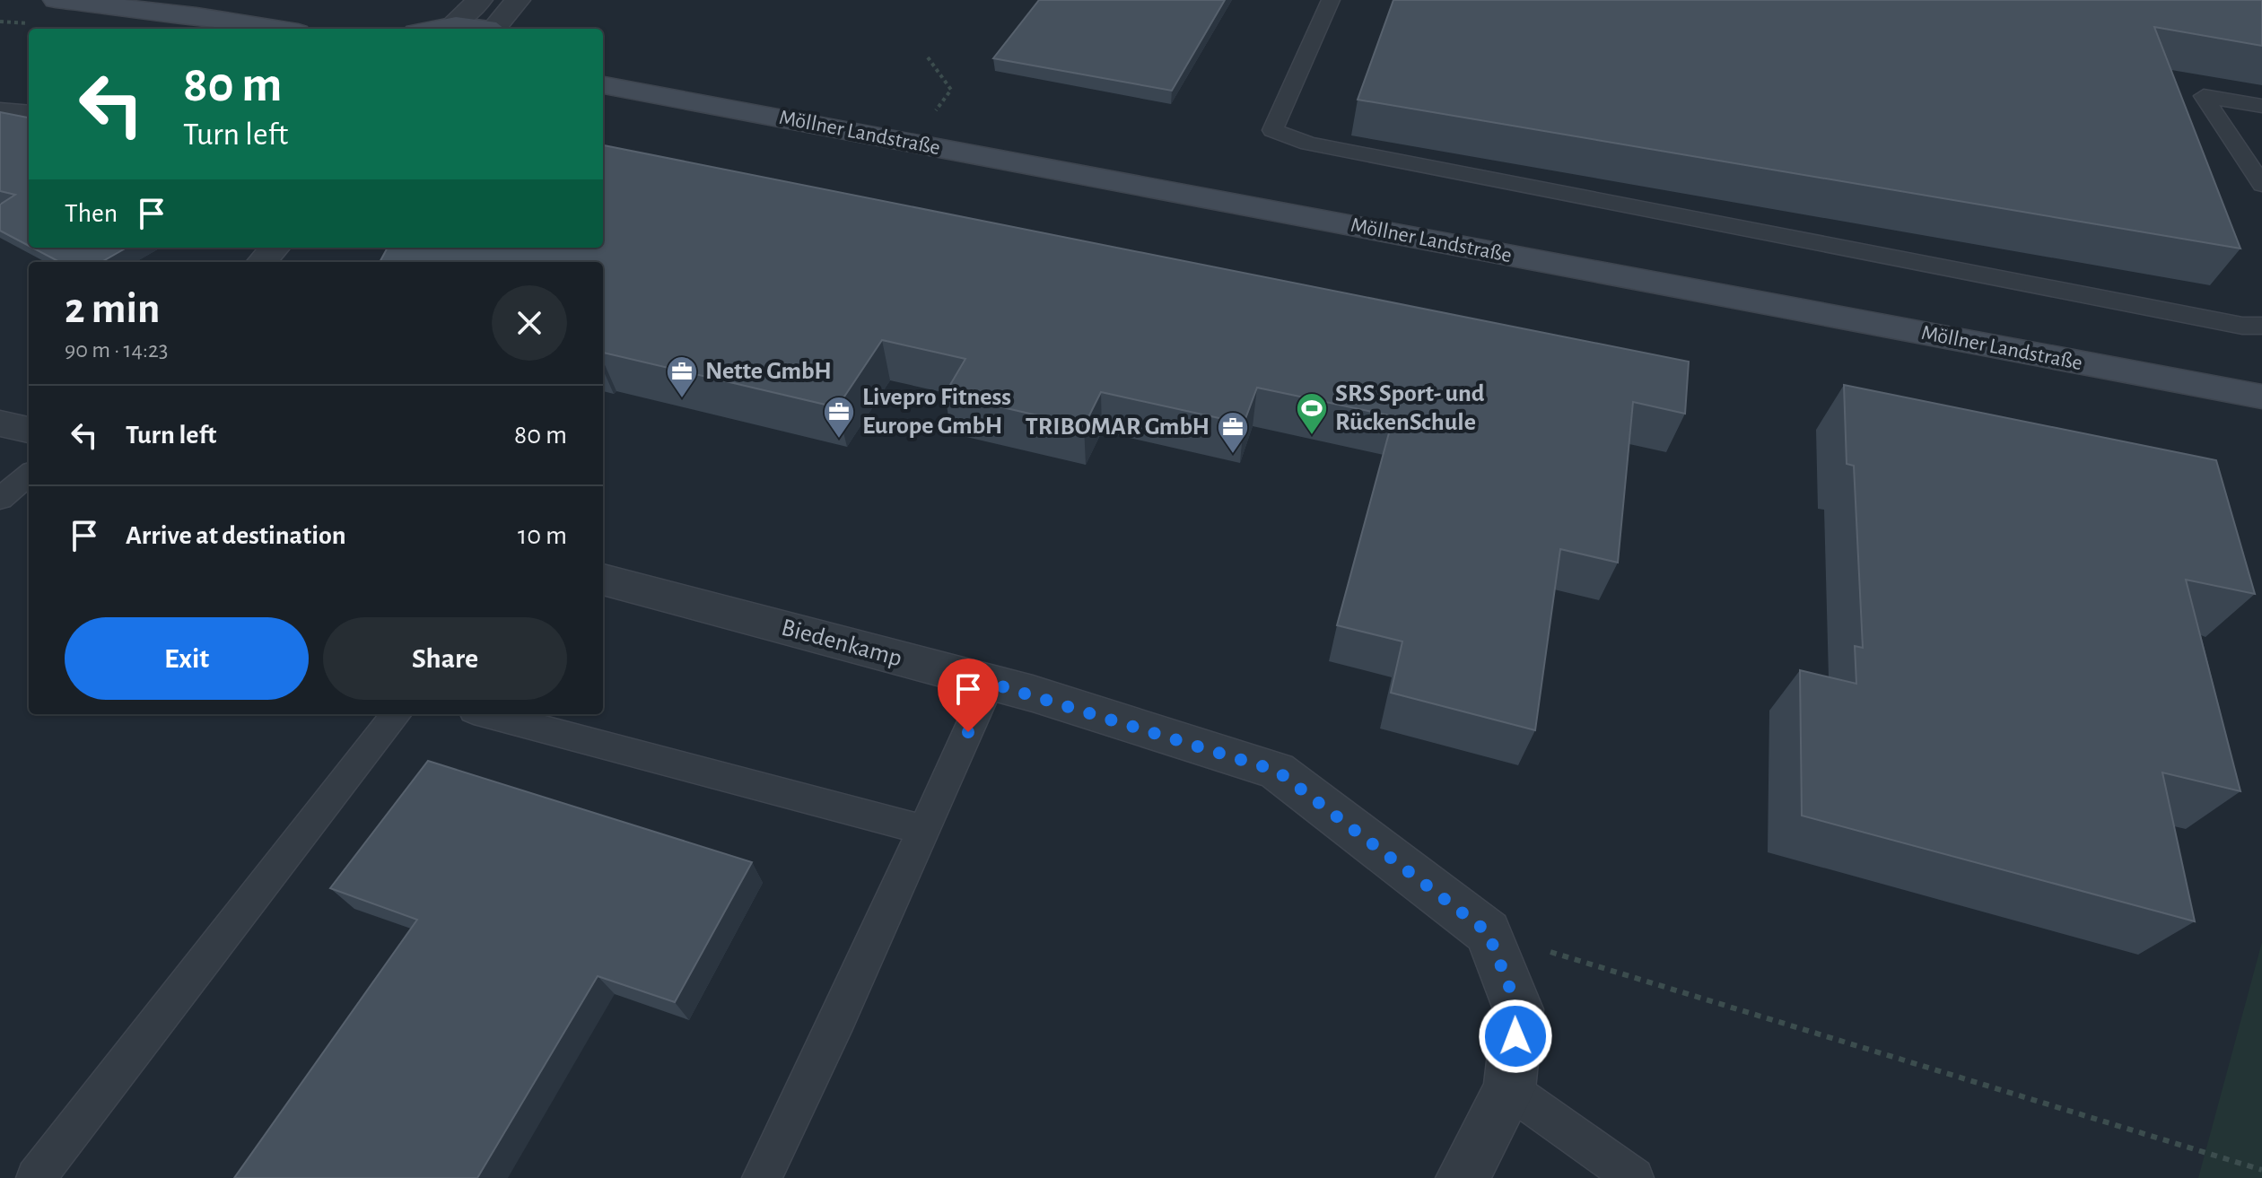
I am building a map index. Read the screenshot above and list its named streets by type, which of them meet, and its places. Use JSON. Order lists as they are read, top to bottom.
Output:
{
  "streets": {
    "main road": ["Möllner Landstraße"],
    "street": ["Biedenkamp"]
  },
  "places": {
    "office": ["Nette GmbH", "Livepro Fitness Europe GmbH", "TRIBOMAR GmbH"],
    "sports": ["SRS Sport- und RückenSchule"]
  },
  "page": {
    "turn": ["80 m", "Turn left"],
    "then": "Then",
    "heading": ["2 min", "90 m · 14:23"],
    "list": [
      {
        "name": "Turn left",
        "value": "80 m"
      },
      {
        "name": "Arrive at destination",
        "value": "10 m"
      }
    ],
    "buttons": ["Exit", "Share"]
  }
}
